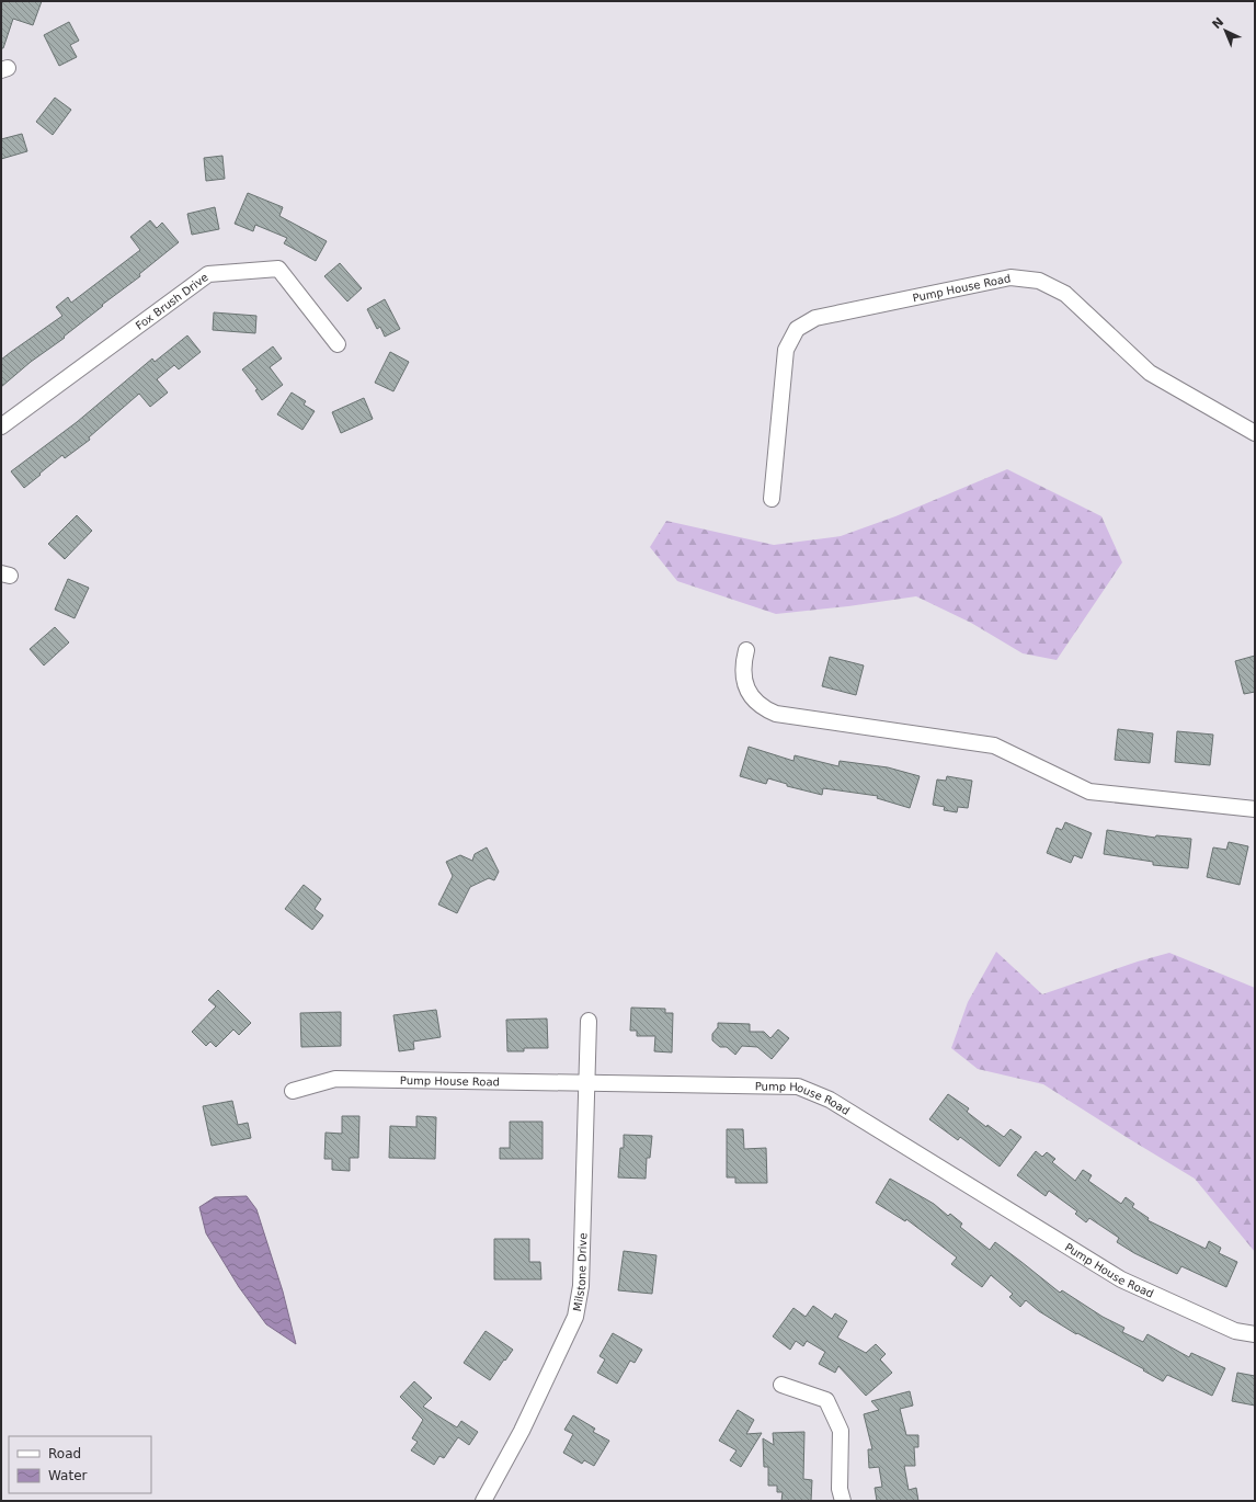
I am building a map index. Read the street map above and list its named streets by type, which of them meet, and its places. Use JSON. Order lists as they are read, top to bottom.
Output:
{
  "streets": {
    "street": ["Pump House Road", "Fox Brush Drive", "Milstone Drive"]
  },
  "crossings": [
    ["Pump House Road", "Milstone Drive"]
  ],
  "legend": ["Road", "Water"],
  "north": "top left"
}
